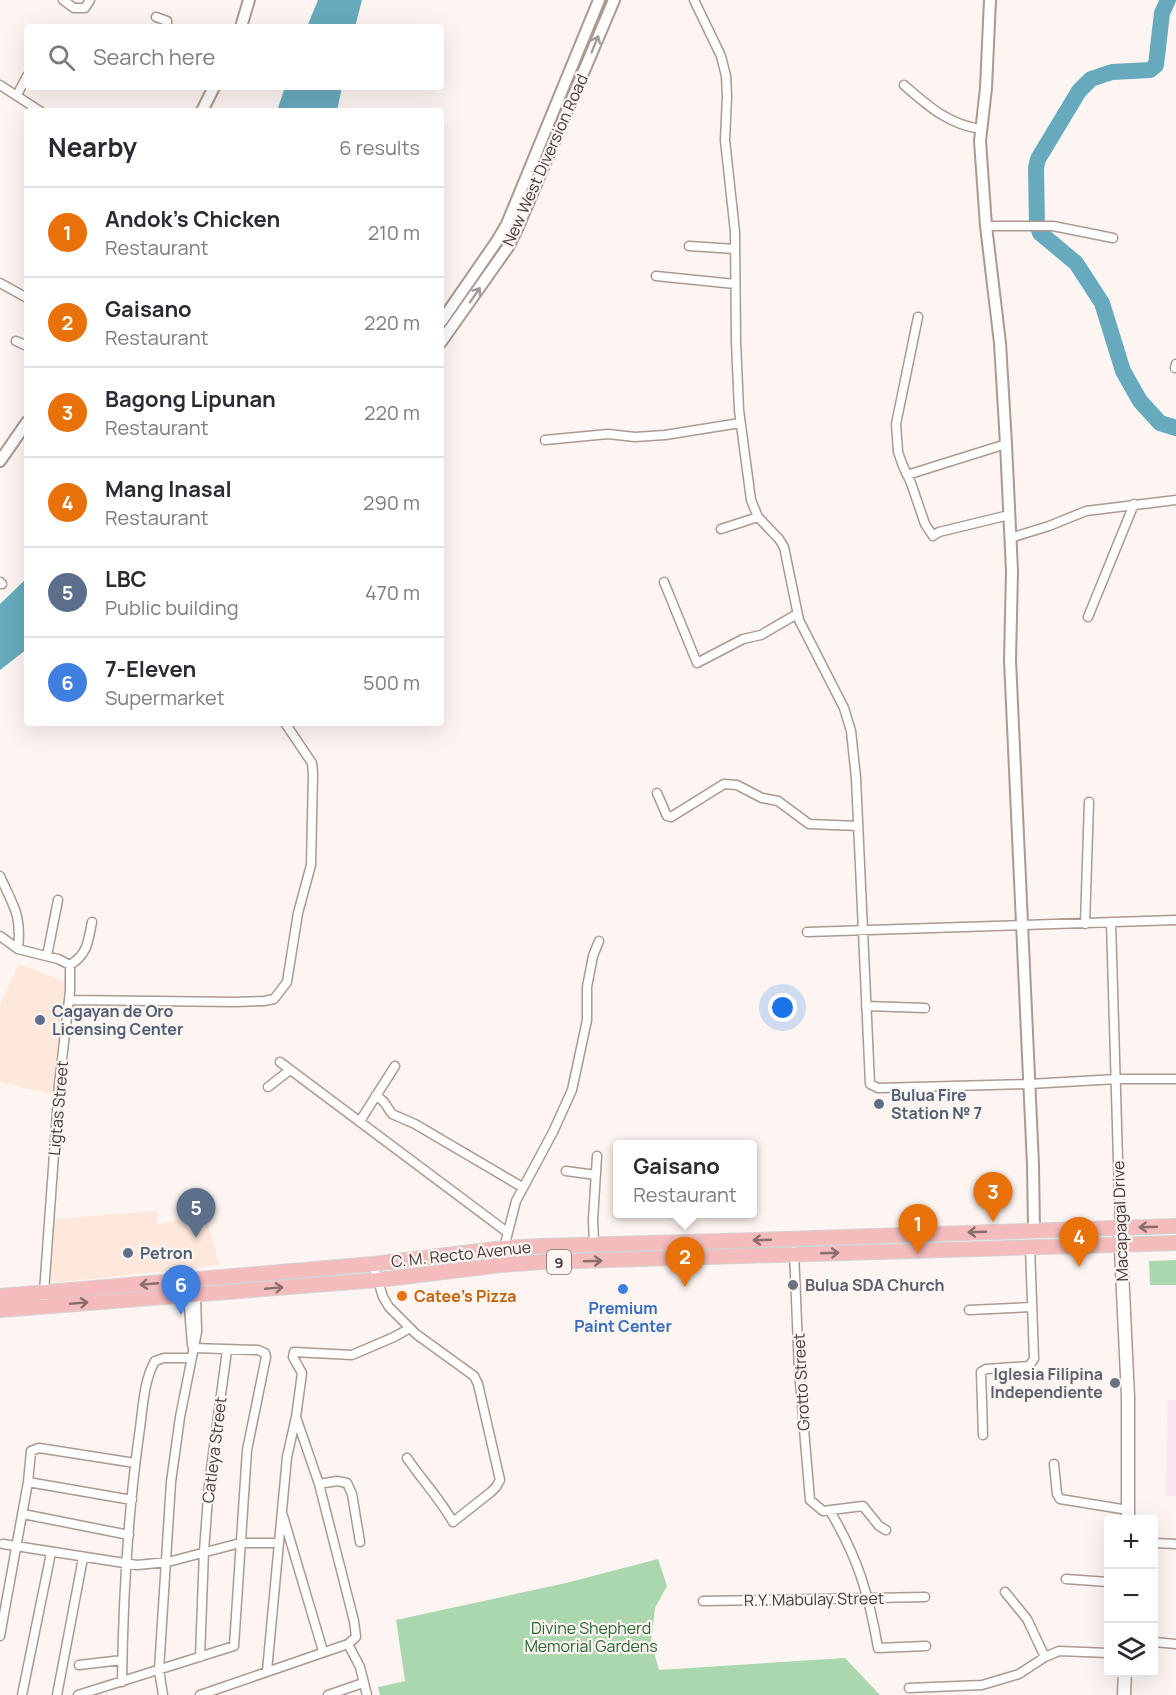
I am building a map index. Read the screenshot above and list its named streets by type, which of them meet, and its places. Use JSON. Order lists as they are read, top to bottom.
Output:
{
  "streets": {
    "highway": ["C. M. Recto Avenue", "9"],
    "main road": ["Macapagal Drive"],
    "street": [
      "New West Diversion Road",
      "Ligtas Street",
      "Grotto Street",
      "Catleya Street",
      "R.Y. Mabulay Street"
    ]
  },
  "crossings": [
    ["Ligtas Street", "C. M. Recto Avenue"],
    ["Macapagal Drive", "C. M. Recto Avenue"],
    ["C. M. Recto Avenue", "Grotto Street"],
    ["Grotto Street", "R.Y. Mabulay Street"]
  ],
  "parks": ["Divine Shepherd Memorial Gardens"],
  "places": [
    "Cagayan de Oro Licensing Center",
    "Bulua Fire Station № 7",
    "Petron",
    "Bulua SDA Church",
    "Premium Paint Center",
    "Catee's Pizza",
    "Iglesia Filipina Independiente"
  ],
  "page": {
    "search": "Search here",
    "heading": ["Nearby", "6 results"],
    "list": [
      {
        "mark": "1",
        "name": "Andok’s Chicken",
        "note": "Restaurant",
        "value": "210 m"
      },
      {
        "mark": "2",
        "name": "Gaisano",
        "note": "Restaurant",
        "value": "220 m"
      },
      {
        "mark": "3",
        "name": "Bagong Lipunan",
        "note": "Restaurant",
        "value": "220 m"
      },
      {
        "mark": "4",
        "name": "Mang Inasal",
        "note": "Restaurant",
        "value": "290 m"
      },
      {
        "mark": "5",
        "name": "LBC",
        "note": "Public building",
        "value": "470 m"
      },
      {
        "mark": "6",
        "name": "7-Eleven",
        "note": "Supermarket",
        "value": "500 m"
      }
    ],
    "popup": ["Gaisano", "Restaurant"],
    "pins": [
      "3",
      "5",
      "1",
      "4",
      "2",
      "6"
    ],
    "map_buttons": ["+", "−"]
  }
}
